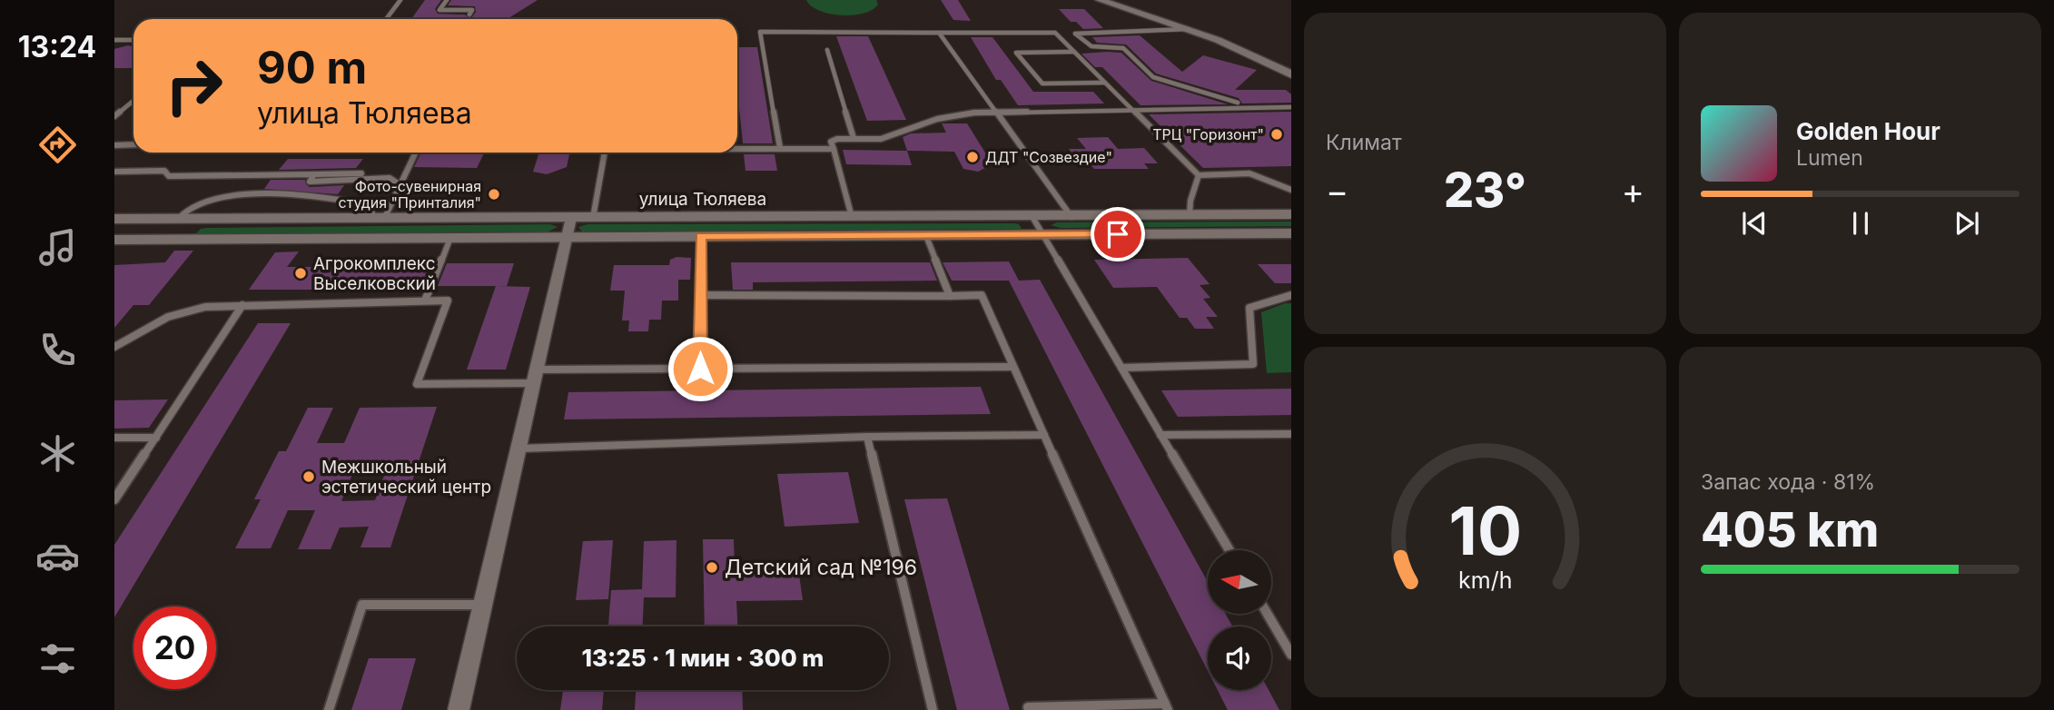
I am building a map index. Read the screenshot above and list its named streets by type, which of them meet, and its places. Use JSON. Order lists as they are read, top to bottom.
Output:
{
  "streets": {
    "main road": ["улица Тюляева"]
  },
  "places": [
    "ТРЦ \"Горизонт\"",
    "ДДТ \"Созвездие\"",
    "Фото-сувенирная студия \"Принталия\"",
    "Агрокомплекс Выселковский",
    "Межшкольный эстетический центр",
    "Детский сад №196"
  ],
  "north": "left",
  "page": {
    "tabs": "13:24",
    "tile": [
      "Климат",
      ["Запас хода · 81%", "405 km"]
    ],
    "turn": ["90 m", "улица Тюляева"],
    "song": ["Golden Hour", "Lumen"],
    "heat": ["−", "23°", "+"],
    "limit": "20",
    "trip": "13:25 · 1 мин · 300 m",
    "gauge": ["10", "km/h"]
  }
}
